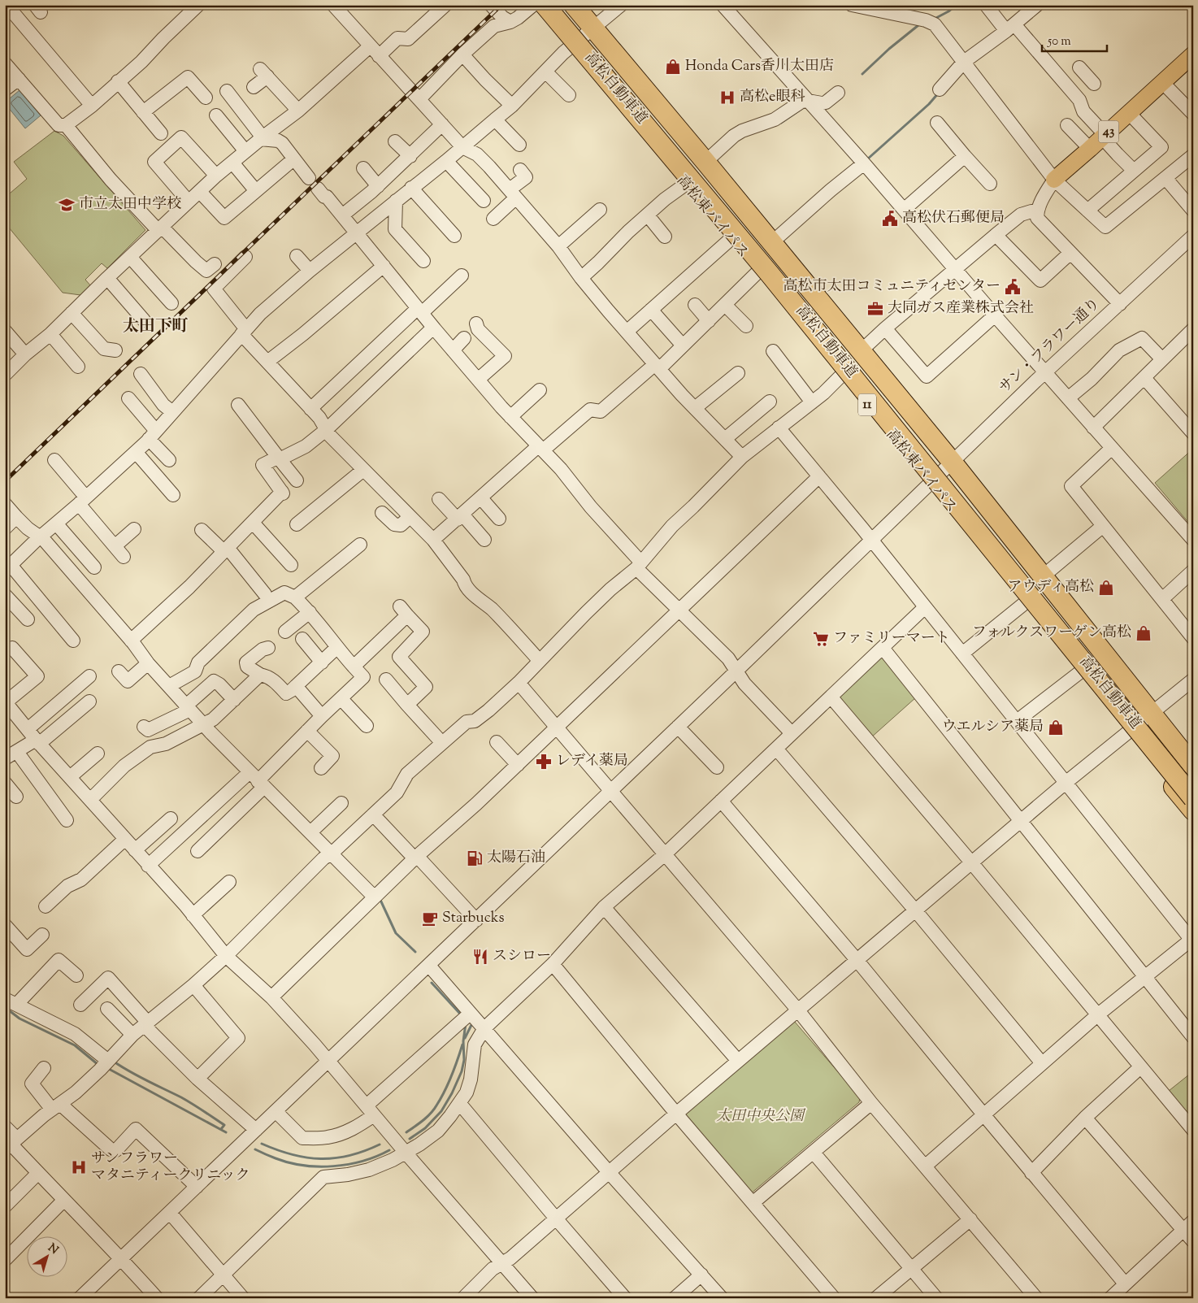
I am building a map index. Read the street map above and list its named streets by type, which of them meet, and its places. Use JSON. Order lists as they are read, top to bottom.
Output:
{
  "streets": {
    "highway": ["高松自動車道", "高松東バイパス", "11"],
    "main road": ["43"],
    "street": ["サン・フラワー通り"]
  },
  "crossings": [
    ["高松東バイパス", "サン・フラワー通り"]
  ],
  "districts": ["太田下町"],
  "parks": ["太田中央公園"],
  "places": {
    "shop": [
      "Honda Cars香川太田店",
      "アウディ高松",
      "フォルクスワーゲン高松",
      "ウエルシア薬局"
    ],
    "hospital": ["高松e眼科", "サンフラワー マタニティークリニック"],
    "school or university": ["市立太田中学校"],
    "public building": ["高松伏石郵便局", "高松市太田コミュニティセンター"],
    "office": ["大同ガス産業株式会社"],
    "supermarket": ["ファミリーマート"],
    "pharmacy": ["レデイ薬局"],
    "fuel station": ["太陽石油"],
    "cafe": ["Starbucks"],
    "restaurant": ["スシロー"]
  },
  "scale_bar": "50 m",
  "north": "top right"
}
